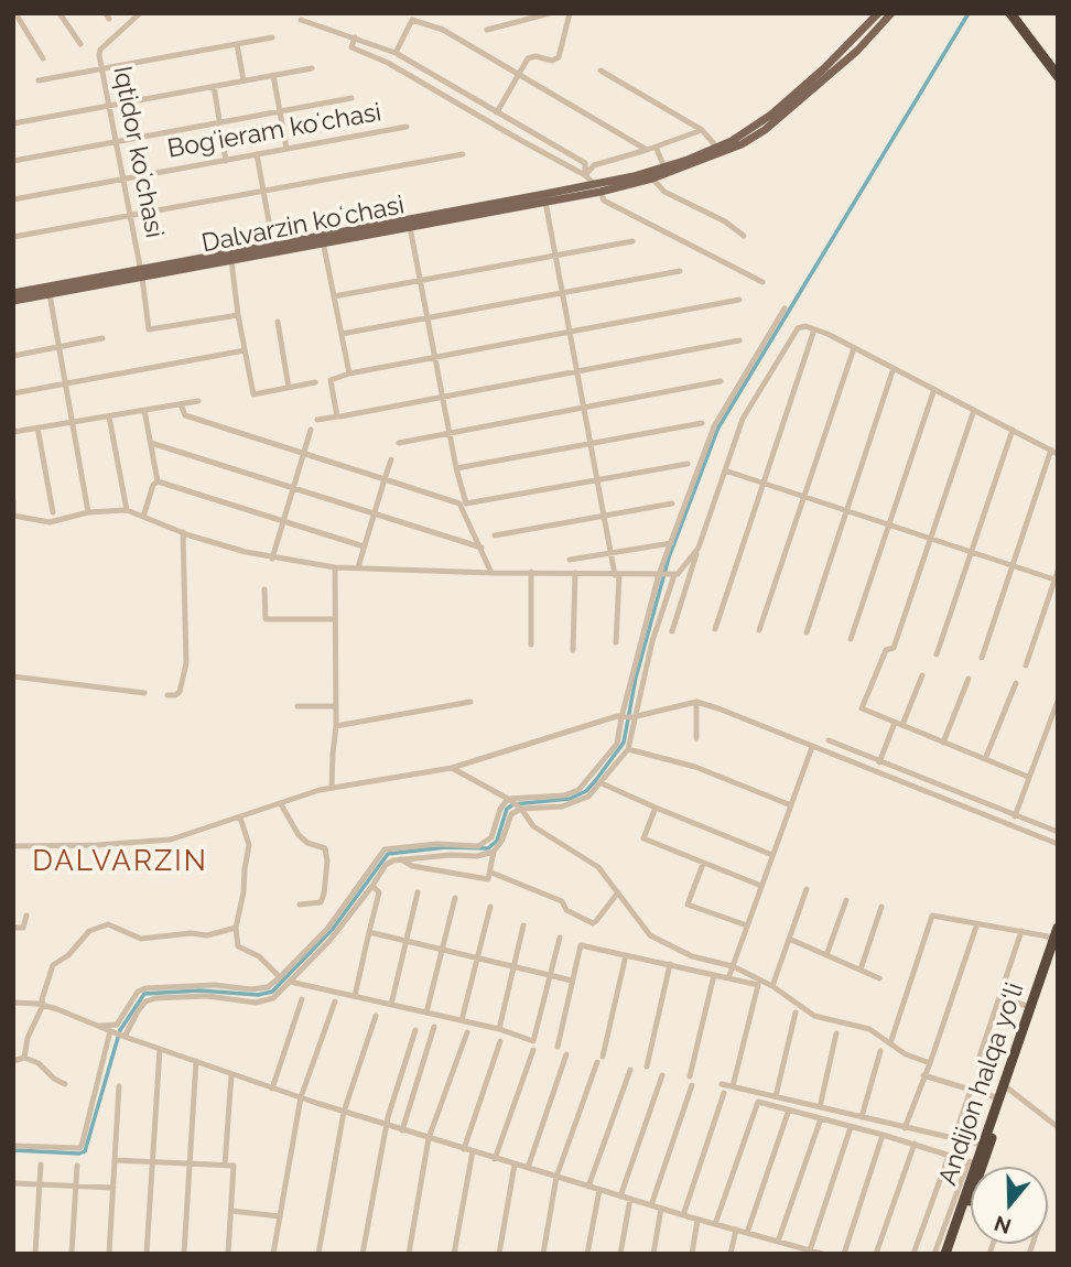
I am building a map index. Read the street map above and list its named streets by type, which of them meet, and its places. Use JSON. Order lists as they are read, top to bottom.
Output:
{
  "streets": {
    "highway": ["Andijon halqa yo‘li"],
    "main road": ["Dalvarzin koʻchasi"],
    "street": ["Bogʻieram koʻchasi", "Iqtidor koʻchasi"]
  },
  "crossings": [
    ["Bogʻieram koʻchasi", "Iqtidor koʻchasi"],
    ["Iqtidor koʻchasi", "Dalvarzin koʻchasi"]
  ],
  "districts": ["DALVARZIN"],
  "north": "bottom"
}
